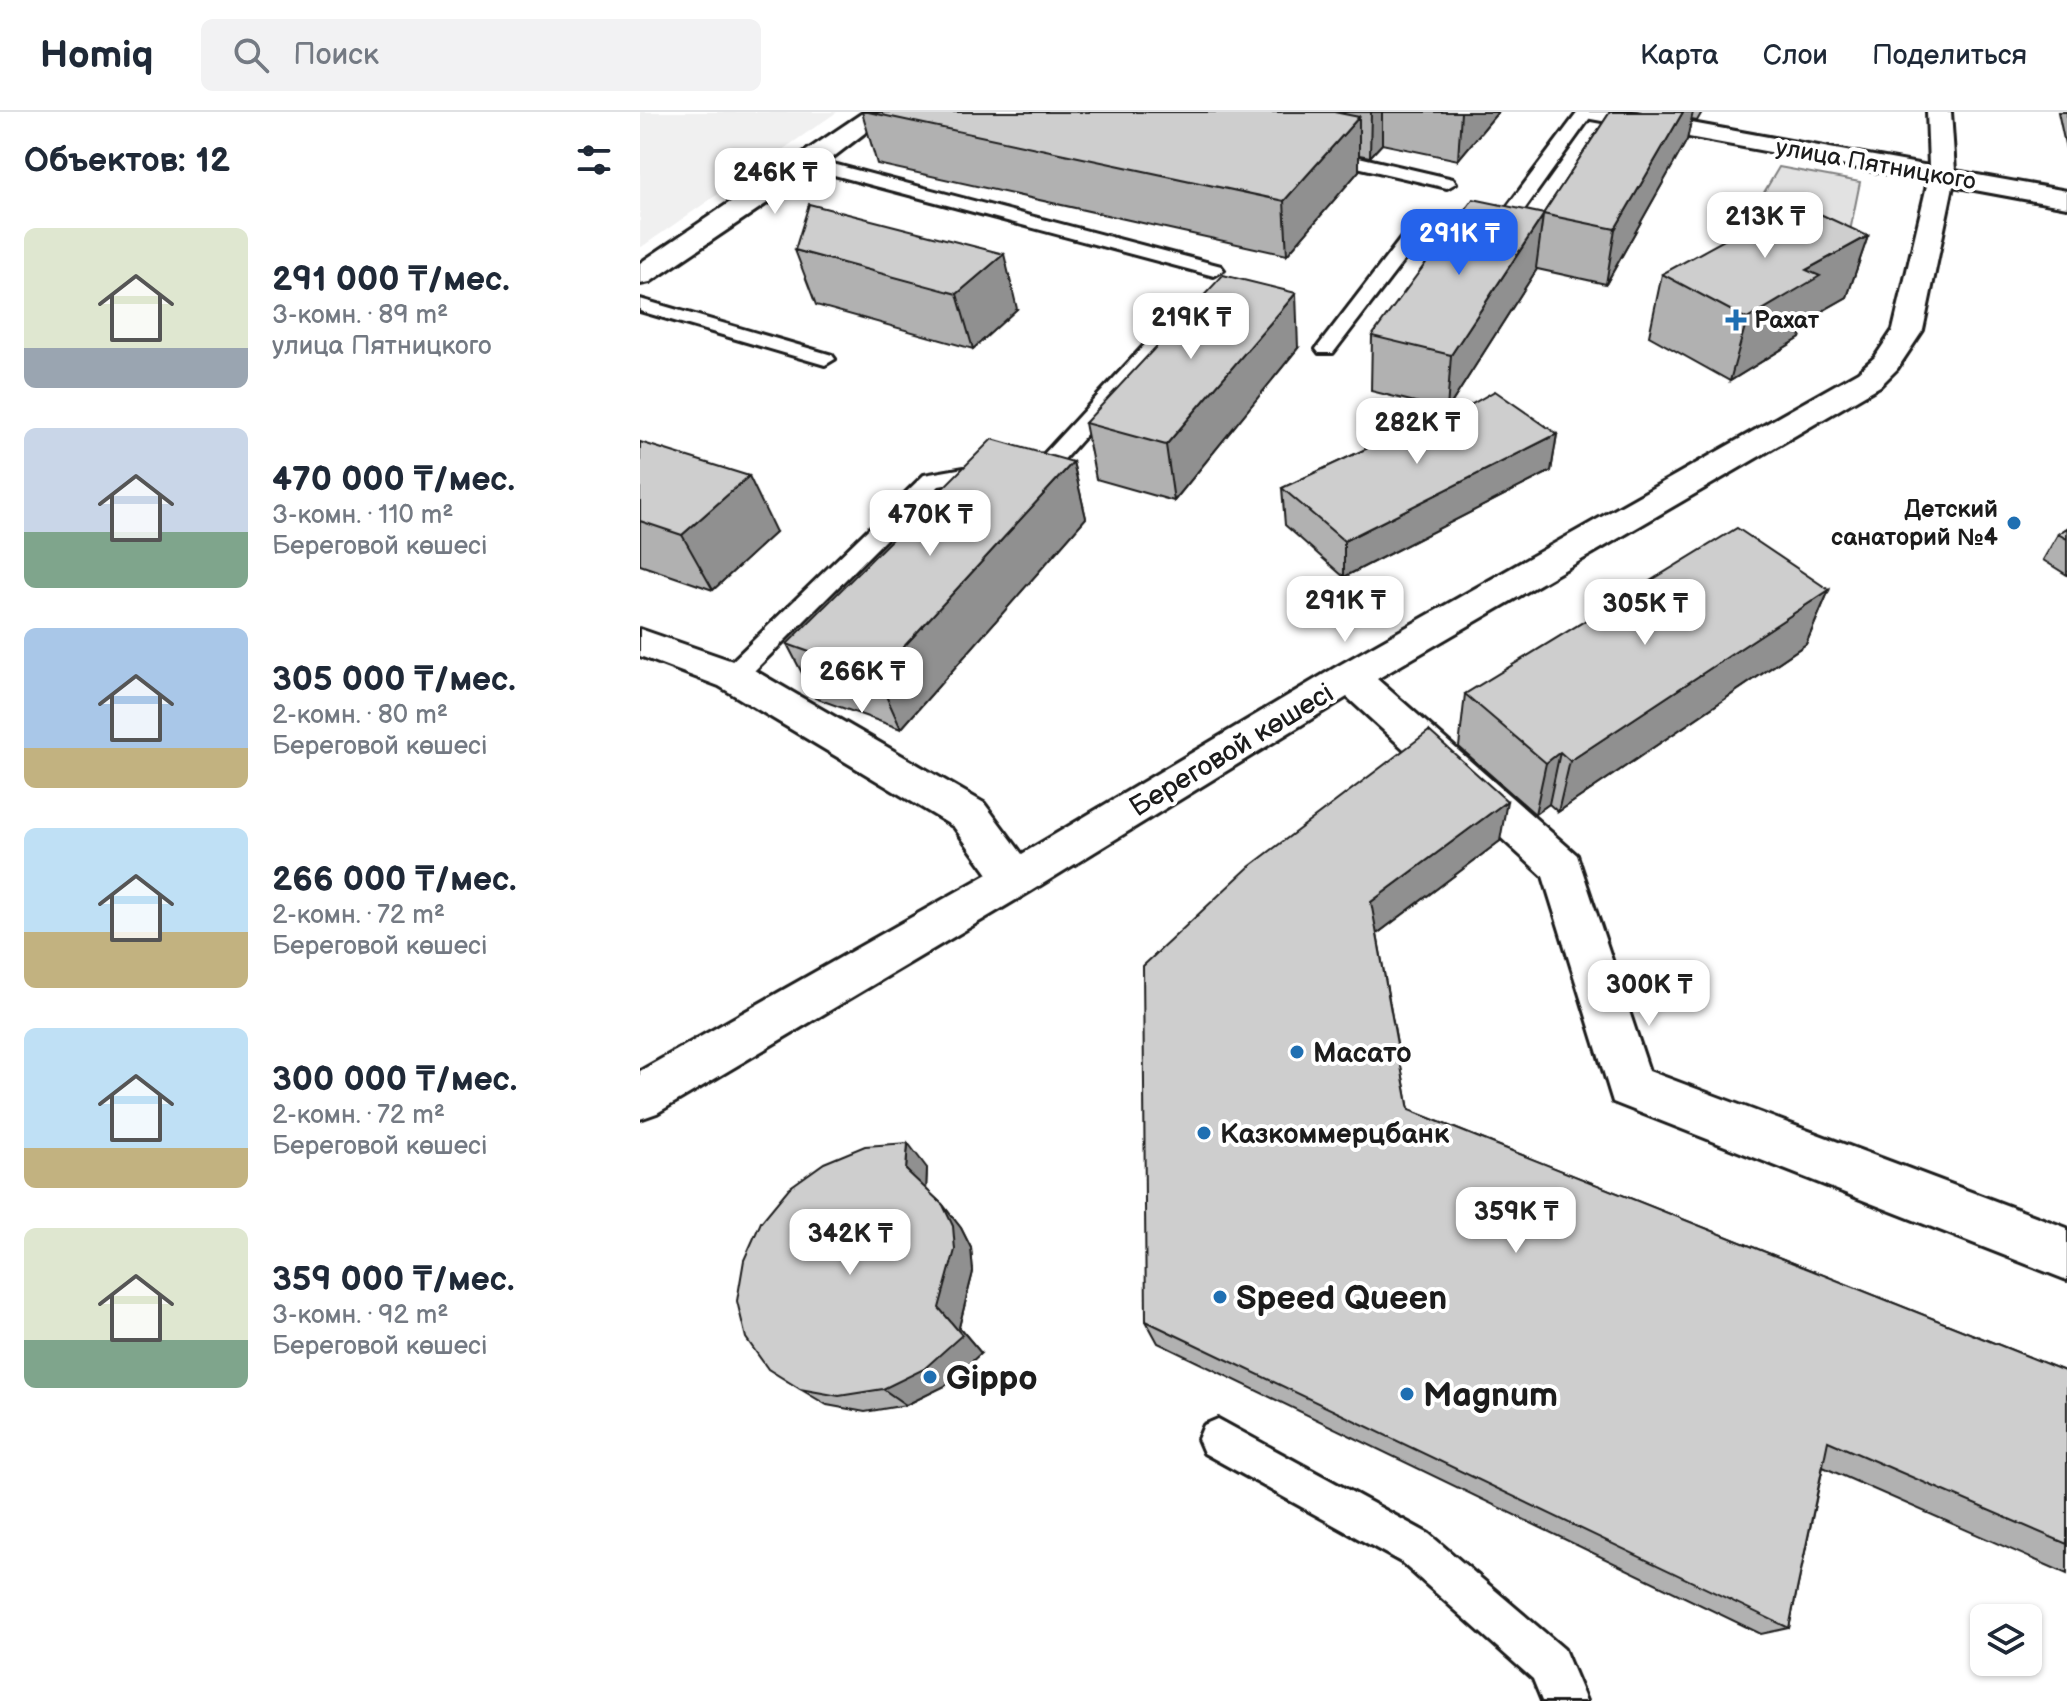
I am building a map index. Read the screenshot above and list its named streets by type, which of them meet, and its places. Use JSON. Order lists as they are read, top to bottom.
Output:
{
  "streets": {
    "street": ["улица Пятницкого", "Береговой көшесі"]
  },
  "crossings": [
    ["улица Пятницкого", "Береговой көшесі"]
  ],
  "places": {
    "health": ["Рахат"],
    "other": [
      "Детский санаторий №4",
      "Масато",
      "Казкоммерцбанк",
      "Speed Queen",
      "Gippo",
      "Magnum"
    ]
  },
  "page": {
    "header": "Homiq",
    "search": "Поиск",
    "nav": ["Карта", "Слои", "Поделиться"],
    "heading": "Объектов: 12",
    "price": [
      "246K ₸",
      "213K ₸",
      "291K ₸",
      "219K ₸",
      "282K ₸",
      "470K ₸",
      "291K ₸",
      "305K ₸",
      "266K ₸",
      "300K ₸",
      "359K ₸",
      "342K ₸"
    ],
    "list": [
      {
        "name": "291 000 ₸/мес.",
        "note": "3-комн. · 89 m² · улица Пятницкого"
      },
      {
        "name": "470 000 ₸/мес.",
        "note": "3-комн. · 110 m² · Береговой көшесі"
      },
      {
        "name": "305 000 ₸/мес.",
        "note": "2-комн. · 80 m² · Береговой көшесі"
      },
      {
        "name": "266 000 ₸/мес.",
        "note": "2-комн. · 72 m² · Береговой көшесі"
      },
      {
        "name": "300 000 ₸/мес.",
        "note": "2-комн. · 72 m² · Береговой көшесі"
      },
      {
        "name": "359 000 ₸/мес.",
        "note": "3-комн. · 92 m² · Береговой көшесі"
      }
    ]
  }
}
